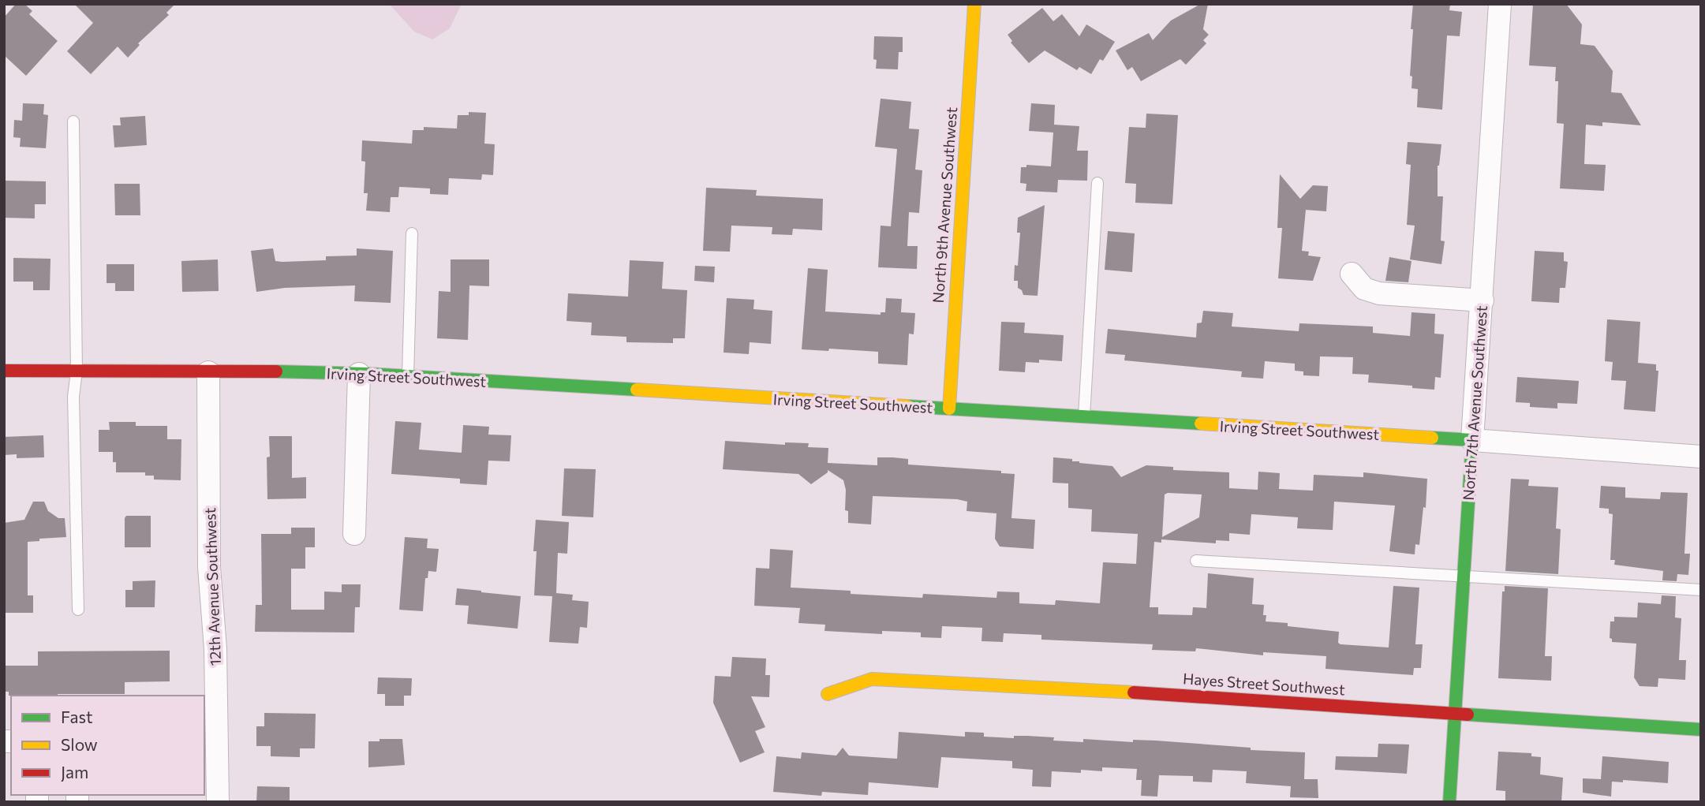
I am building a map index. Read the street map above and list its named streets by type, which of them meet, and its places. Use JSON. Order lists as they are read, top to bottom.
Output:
{
  "streets": {
    "street": [
      "North 9th Avenue Southwest",
      "Irving Street Southwest",
      "North 7th Avenue Southwest",
      "12th Avenue Southwest",
      "Hayes Street Southwest"
    ]
  },
  "crossings": [
    ["North 9th Avenue Southwest", "Irving Street Southwest"],
    ["Irving Street Southwest", "North 7th Avenue Southwest"],
    ["Irving Street Southwest", "12th Avenue Southwest"],
    ["North 7th Avenue Southwest", "Hayes Street Southwest"]
  ],
  "legend": ["Fast", "Slow", "Jam"]
}
